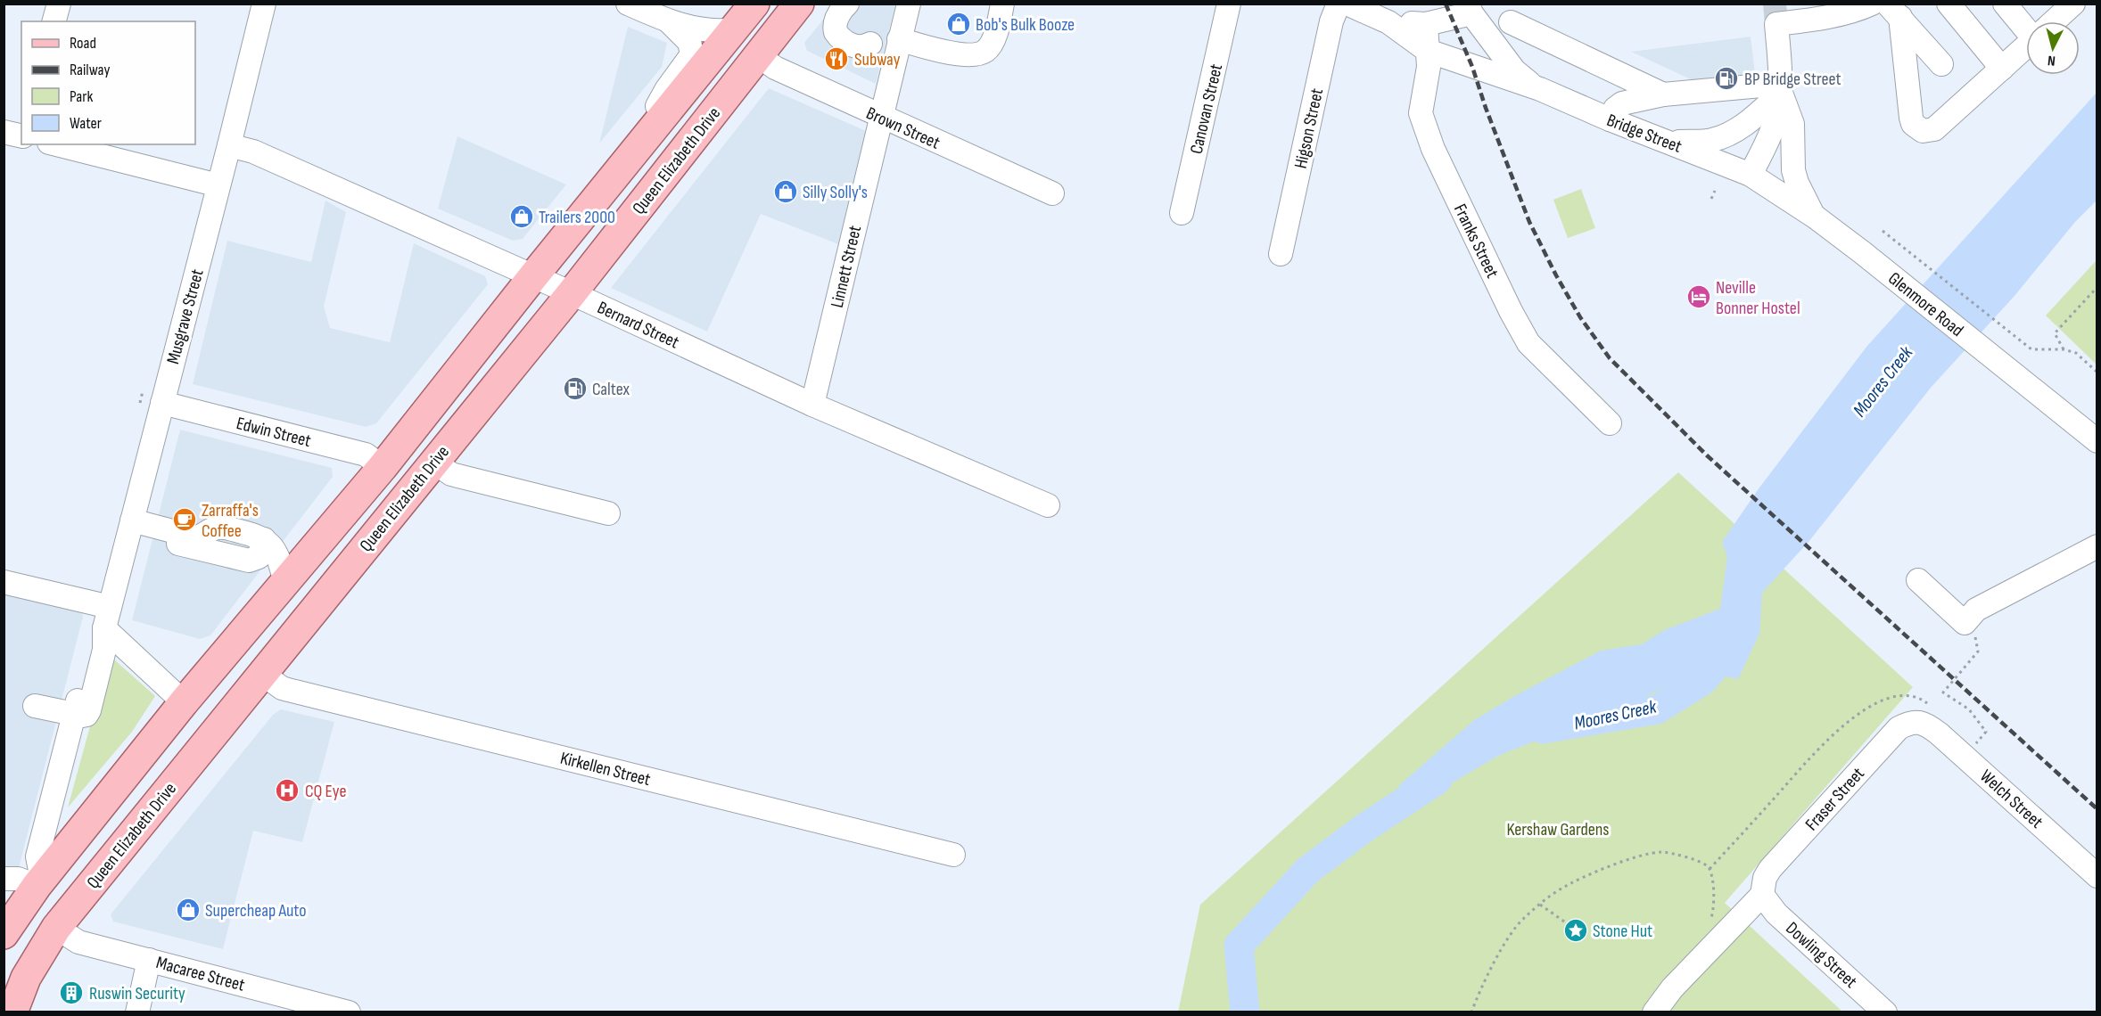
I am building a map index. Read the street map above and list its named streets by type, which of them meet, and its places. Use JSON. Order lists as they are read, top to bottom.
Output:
{
  "streets": {
    "main road": ["Queen Elizabeth Drive"],
    "street": [
      "Canovan Street",
      "Brown Street",
      "Higson Street",
      "Bridge Street",
      "Franks Street",
      "Linnett Street",
      "Glenmore Road",
      "Musgrave Street",
      "Bernard Street",
      "Edwin Street",
      "Kirkellen Street",
      "Fraser Street",
      "Welch Street",
      "Dowling Street",
      "Macaree Street"
    ]
  },
  "crossings": [
    ["Brown Street", "Queen Elizabeth Drive"],
    ["Brown Street", "Linnett Street"],
    ["Bridge Street", "Franks Street"],
    ["Bridge Street", "Glenmore Road"],
    ["Queen Elizabeth Drive", "Musgrave Street"],
    ["Queen Elizabeth Drive", "Bernard Street"],
    ["Queen Elizabeth Drive", "Edwin Street"],
    ["Queen Elizabeth Drive", "Kirkellen Street"],
    ["Queen Elizabeth Drive", "Macaree Street"],
    ["Linnett Street", "Bernard Street"],
    ["Musgrave Street", "Bernard Street"],
    ["Musgrave Street", "Edwin Street"],
    ["Fraser Street", "Welch Street"],
    ["Fraser Street", "Dowling Street"]
  ],
  "water": ["Moores Creek"],
  "parks": ["Kershaw Gardens"],
  "places": {
    "shop": [
      "Bob's Bulk Booze",
      "Silly Solly's",
      "Trailers 2000",
      "Supercheap Auto"
    ],
    "restaurant": ["Subway"],
    "fuel station": ["BP Bridge Street", "Caltex"],
    "hotel": ["Neville Bonner Hostel"],
    "cafe": ["Zarraffa's Coffee"],
    "hospital": ["CQ Eye"],
    "place": ["Stone Hut"],
    "building": ["Ruswin Security"]
  },
  "legend": [
    "Road",
    "Railway",
    "Park",
    "Water"
  ],
  "north": "bottom"
}
